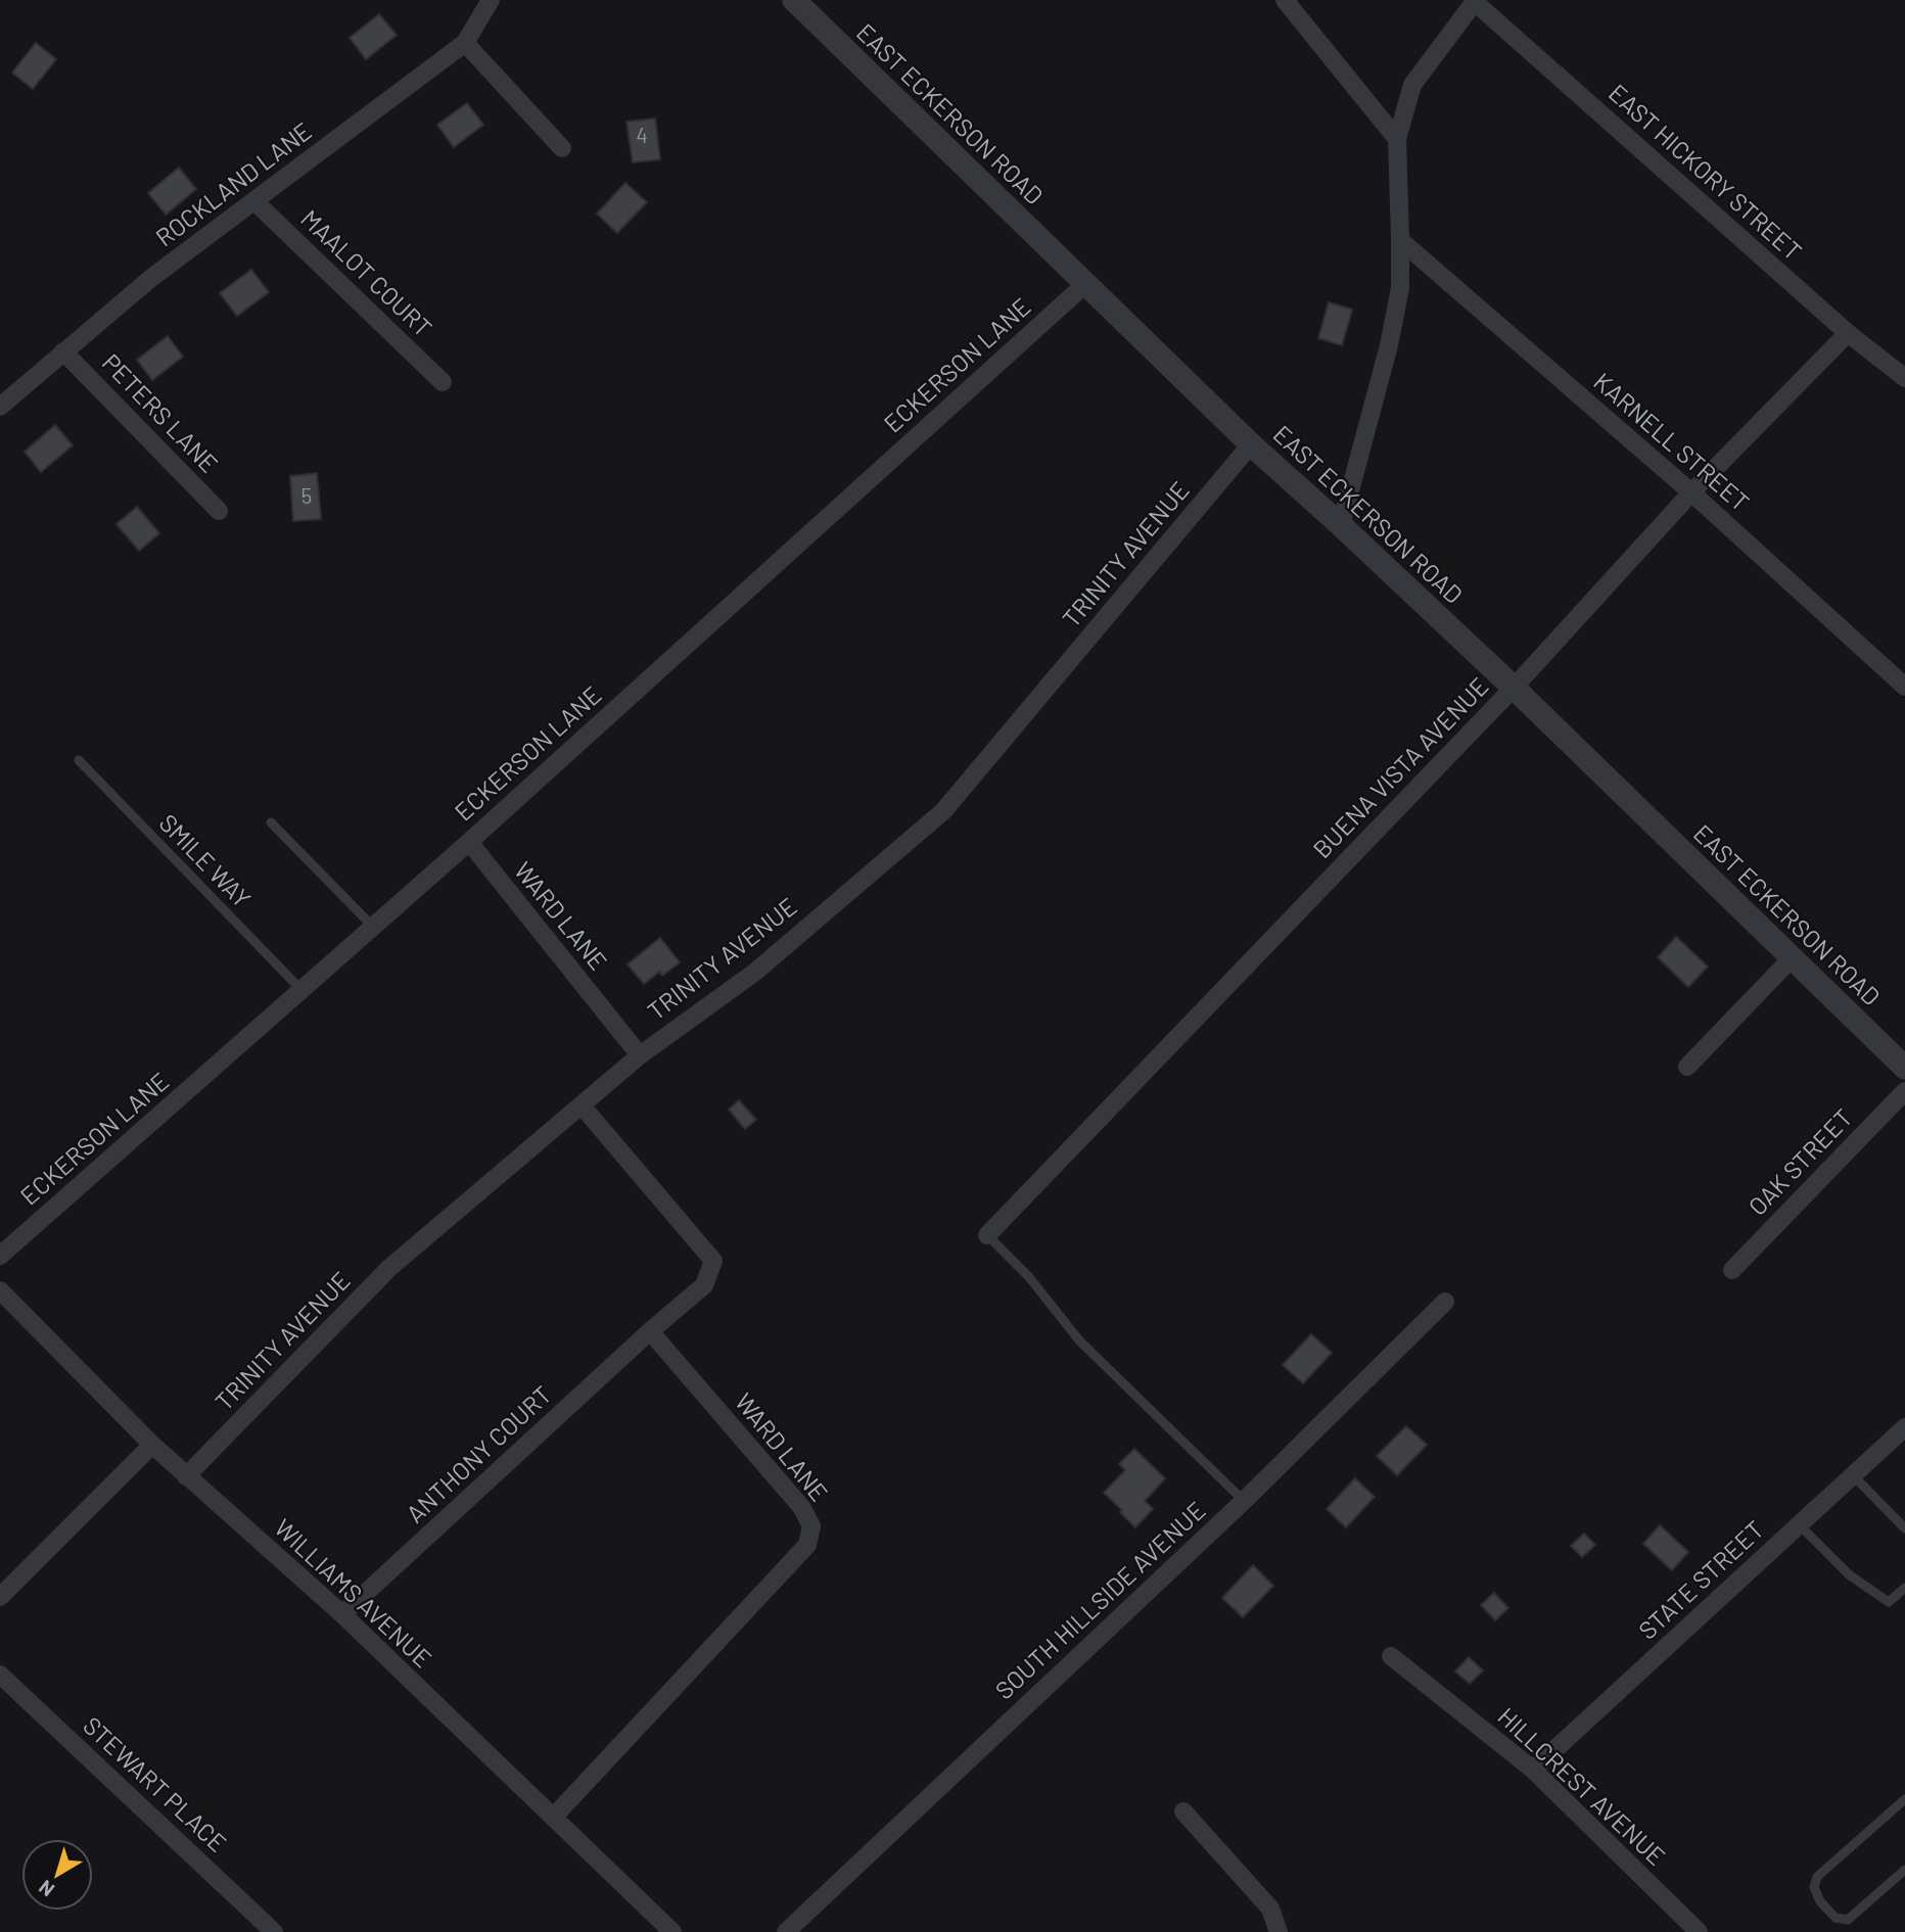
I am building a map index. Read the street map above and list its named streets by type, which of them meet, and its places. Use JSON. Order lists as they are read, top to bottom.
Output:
{
  "streets": {
    "street": [
      "EAST ECKERSON ROAD",
      "EAST HICKORY STREET",
      "ROCKLAND LANE",
      "MAALOT COURT",
      "ECKERSON LANE",
      "PETERS LANE",
      "KARNELL STREET",
      "TRINITY AVENUE",
      "BUENA VISTA AVENUE",
      "WARD LANE",
      "OAK STREET",
      "ANTHONY COURT",
      "STATE STREET",
      "WILLIAMS AVENUE",
      "SOUTH HILLSIDE AVENUE",
      "STEWART PLACE",
      "HILLCREST AVENUE"
    ],
    "lane": ["SMILE WAY"]
  },
  "crossings": [
    ["EAST ECKERSON ROAD", "ECKERSON LANE"],
    ["EAST ECKERSON ROAD", "TRINITY AVENUE"],
    ["EAST ECKERSON ROAD", "BUENA VISTA AVENUE"],
    ["EAST HICKORY STREET", "BUENA VISTA AVENUE"],
    ["ROCKLAND LANE", "MAALOT COURT"],
    ["ROCKLAND LANE", "PETERS LANE"],
    ["ECKERSON LANE", "SMILE WAY"],
    ["ECKERSON LANE", "WARD LANE"],
    ["KARNELL STREET", "BUENA VISTA AVENUE"],
    ["TRINITY AVENUE", "WARD LANE"],
    ["TRINITY AVENUE", "WILLIAMS AVENUE"],
    ["WARD LANE", "ANTHONY COURT"],
    ["WARD LANE", "WILLIAMS AVENUE"],
    ["ANTHONY COURT", "WILLIAMS AVENUE"],
    ["STATE STREET", "HILLCREST AVENUE"]
  ],
  "house_numbers": ["4", "5"],
  "north": "bottom left"
}
